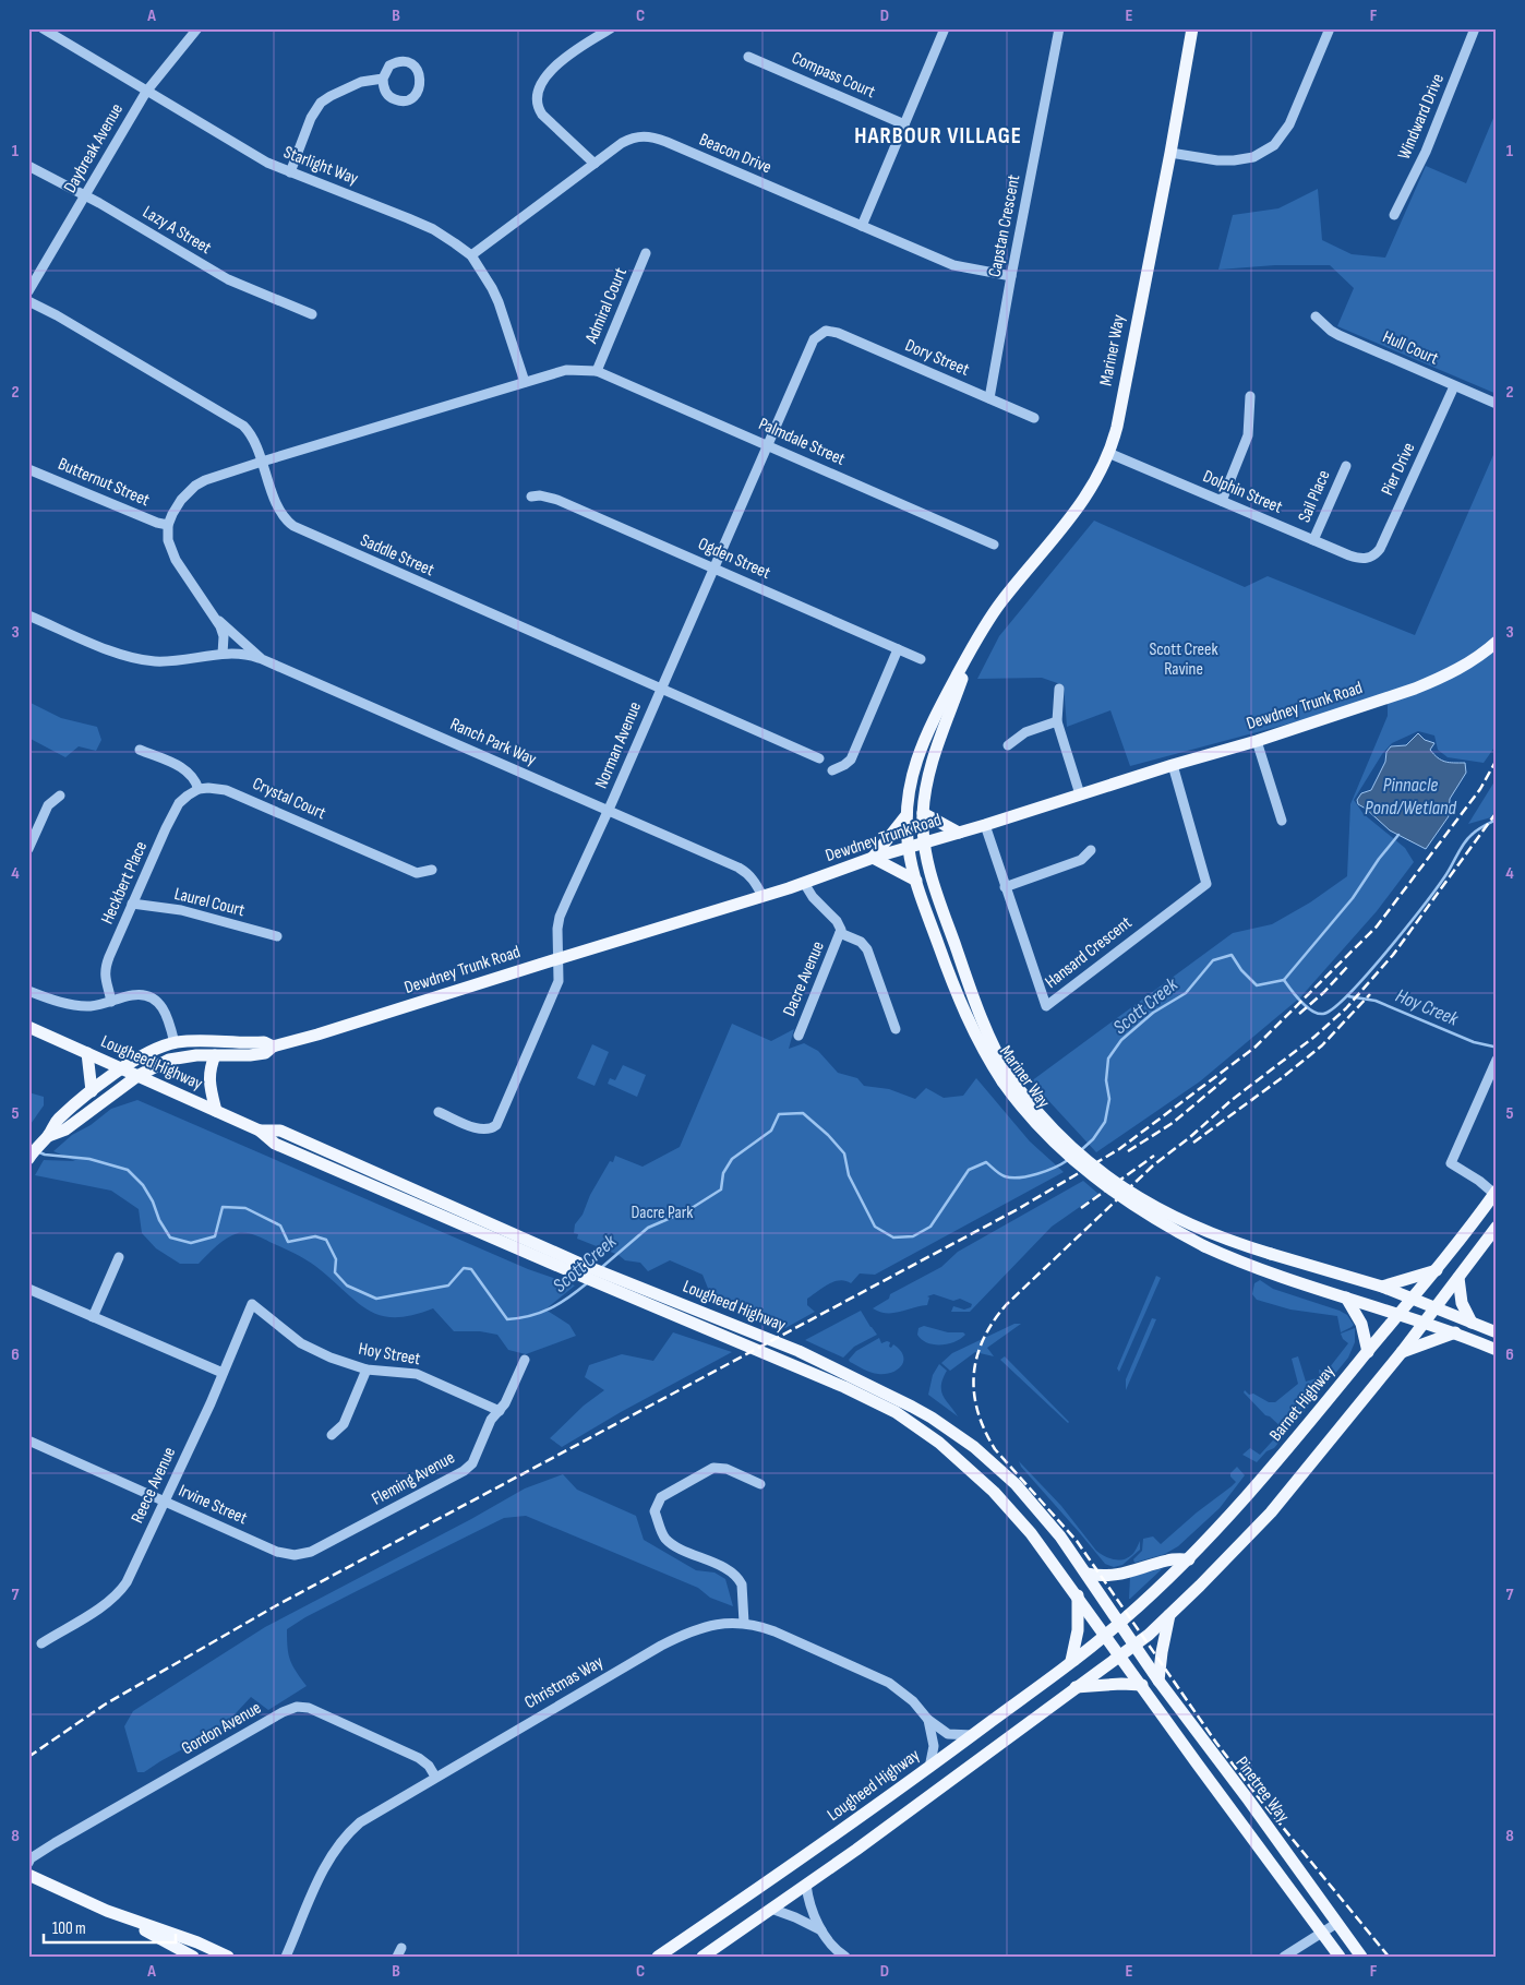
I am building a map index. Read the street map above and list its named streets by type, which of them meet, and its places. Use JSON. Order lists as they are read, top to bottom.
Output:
{
  "streets": {
    "main road": [
      "Mariner Way",
      "Dewdney Trunk Road",
      "Lougheed Highway",
      "Barnet Highway",
      "Pinetree Way"
    ],
    "street": [
      "Compass Court",
      "Windward Drive",
      "Daybreak Avenue",
      "Beacon Drive",
      "Starlight Way",
      "Capstan Crescent",
      "Lazy A Street",
      "Admiral Court",
      "Hull Court",
      "Dory Street",
      "Palmdale Street",
      "Pier Drive",
      "Butternut Street",
      "Dolphin Street",
      "Sail Place",
      "Saddle Street",
      "Ogden Street",
      "Ranch Park Way",
      "Norman Avenue",
      "Crystal Court",
      "Heckbert Place",
      "Laurel Court",
      "Hansard Crescent",
      "Dacre Avenue",
      "Hoy Street",
      "Fleming Avenue",
      "Reece Avenue",
      "Irvine Street",
      "Christmas Way",
      "Gordon Avenue"
    ]
  },
  "crossings": [
    ["Daybreak Avenue", "Starlight Way"],
    ["Daybreak Avenue", "Lazy A Street"],
    ["Beacon Drive", "Starlight Way"],
    ["Beacon Drive", "Capstan Crescent"],
    ["Capstan Crescent", "Dory Street"],
    ["Admiral Court", "Palmdale Street"],
    ["Hull Court", "Pier Drive"],
    ["Mariner Way", "Dolphin Street"],
    ["Mariner Way", "Dewdney Trunk Road"],
    ["Mariner Way", "Barnet Highway"],
    ["Dory Street", "Norman Avenue"],
    ["Palmdale Street", "Norman Avenue"],
    ["Pier Drive", "Dolphin Street"],
    ["Butternut Street", "Ranch Park Way"],
    ["Dolphin Street", "Sail Place"],
    ["Saddle Street", "Norman Avenue"],
    ["Ogden Street", "Norman Avenue"],
    ["Dewdney Trunk Road", "Ranch Park Way"],
    ["Dewdney Trunk Road", "Norman Avenue"],
    ["Dewdney Trunk Road", "Hansard Crescent"],
    ["Dewdney Trunk Road", "Dacre Avenue"],
    ["Dewdney Trunk Road", "Lougheed Highway"],
    ["Ranch Park Way", "Norman Avenue"],
    ["Crystal Court", "Heckbert Place"],
    ["Heckbert Place", "Laurel Court"],
    ["Lougheed Highway", "Barnet Highway"],
    ["Lougheed Highway", "Christmas Way"],
    ["Lougheed Highway", "Pinetree Way"],
    ["Hoy Street", "Fleming Avenue"],
    ["Hoy Street", "Reece Avenue"],
    ["Fleming Avenue", "Irvine Street"],
    ["Reece Avenue", "Irvine Street"],
    ["Christmas Way", "Gordon Avenue"]
  ],
  "districts": ["HARBOUR VILLAGE"],
  "water": ["Pinnacle Pond/Wetland", "Scott Creek", "Hoy Creek"],
  "parks": ["Scott Creek Ravine", "Dacre Park"],
  "scale_bar": "100 m",
  "grid": {
    "columns": [
      "A",
      "B",
      "C",
      "D",
      "E",
      "F"
    ],
    "rows": [
      "1",
      "2",
      "3",
      "4",
      "5",
      "6",
      "7",
      "8"
    ]
  }
}
